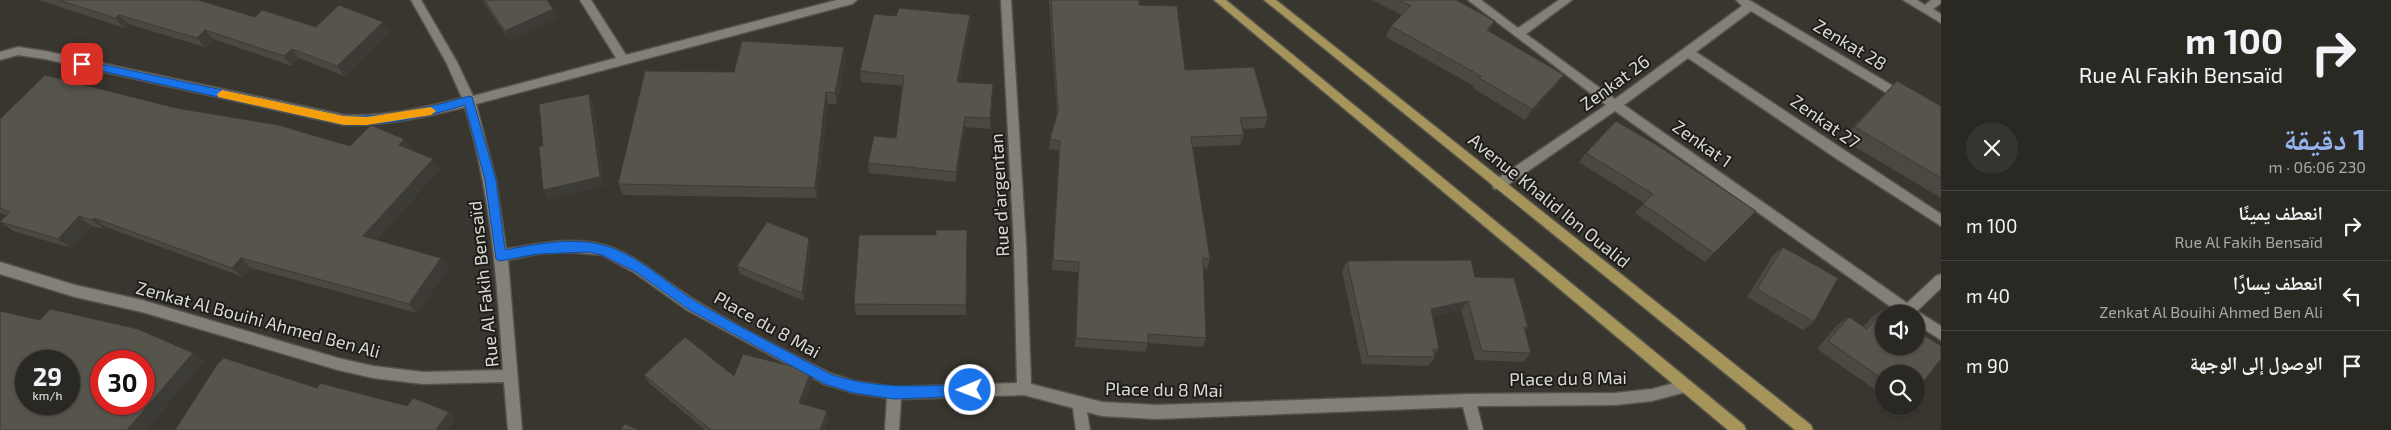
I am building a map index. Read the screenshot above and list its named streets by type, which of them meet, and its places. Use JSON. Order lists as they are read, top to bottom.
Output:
{
  "streets": {
    "main road": ["Avenue Khalid Ibn Oualid"],
    "street": [
      "Zenkat 28",
      "Zenkat 26",
      "Zenkat 27",
      "Zenkat 1",
      "Rue d'argentan",
      "Rue Al Fakih Bensaïd",
      "Zenkat Al Bouihi Ahmed Ben Ali",
      "Place du 8 Mai"
    ]
  },
  "crossings": [
    ["Zenkat 28", "Zenkat 26"],
    ["Zenkat 26", "Zenkat 27"],
    ["Zenkat 26", "Zenkat 1"],
    ["Zenkat 26", "Avenue Khalid Ibn Oualid"],
    ["Rue d'argentan", "Place du 8 Mai"],
    ["Rue Al Fakih Bensaïd", "Zenkat Al Bouihi Ahmed Ben Ali"],
    ["Rue Al Fakih Bensaïd", "Place du 8 Mai"]
  ],
  "page": {
    "turn": ["100 m", "Rue Al Fakih Bensaïd"],
    "heading": ["1 دقيقة", "230 m · 06:06"],
    "list": [
      {
        "name": "انعطف يمينًا",
        "note": "Rue Al Fakih Bensaïd",
        "value": "100 m"
      },
      {
        "name": "انعطف يسارًا",
        "note": "Zenkat Al Bouihi Ahmed Ben Ali",
        "value": "40 m"
      },
      {
        "name": "الوصول إلى الوجهة",
        "value": "90 m"
      }
    ],
    "speed": "29 km/h",
    "limit": "30"
  }
}
